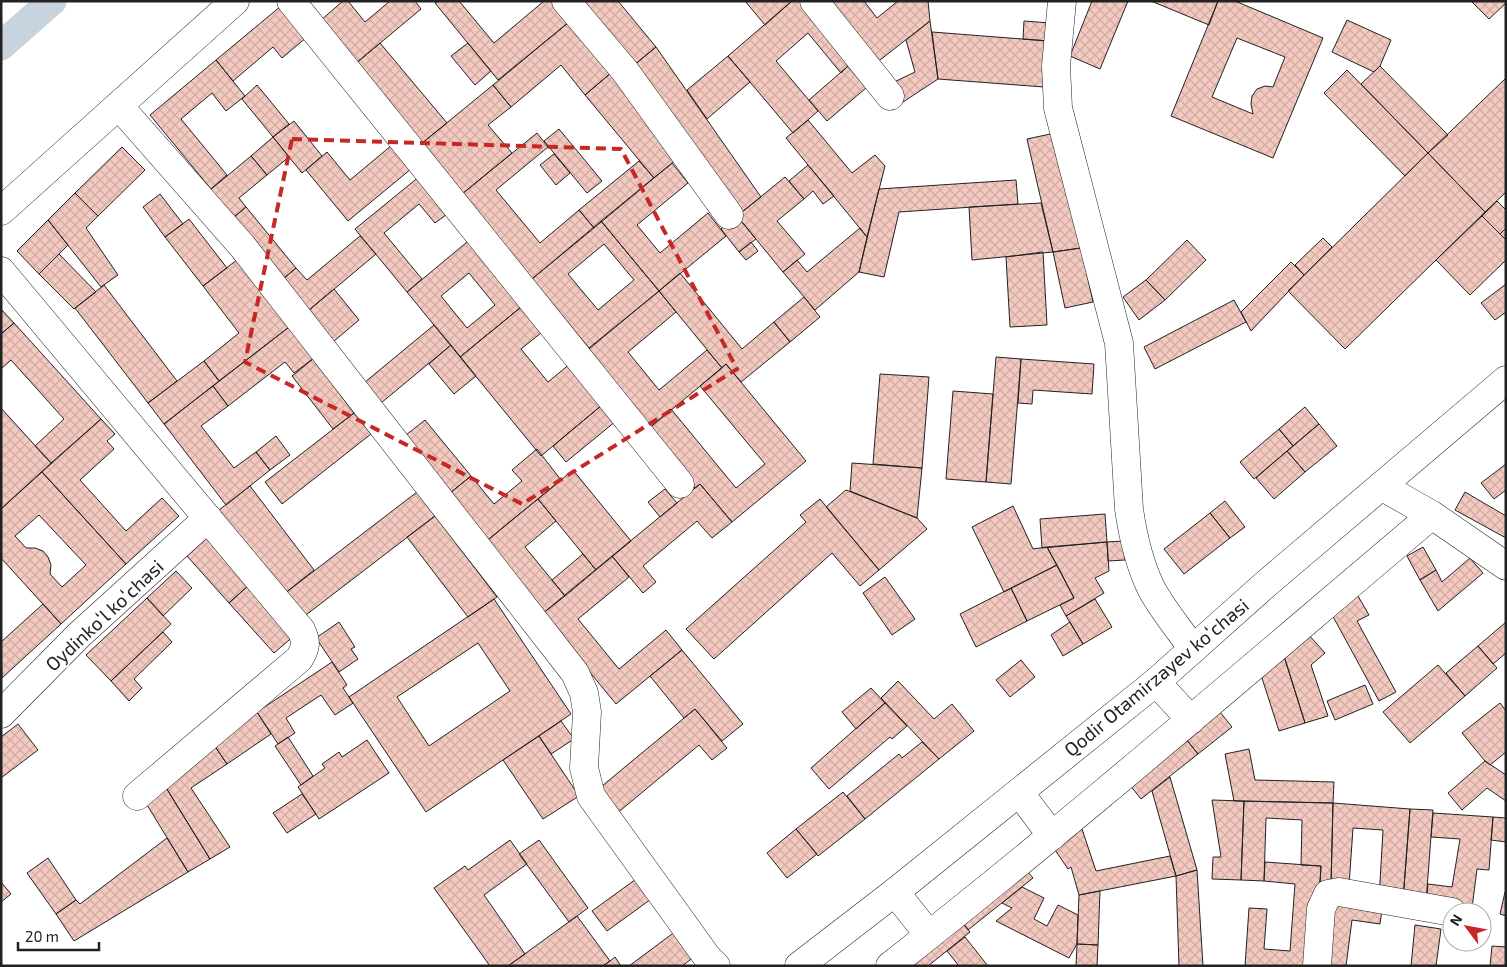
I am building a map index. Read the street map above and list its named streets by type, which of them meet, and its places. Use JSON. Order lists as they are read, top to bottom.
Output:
{
  "streets": {
    "street": ["Oydinkoʻl koʻchasi", "Qodir Otamirzayev koʻchasi"]
  },
  "scale_bar": "20 m",
  "north": "top left"
}
